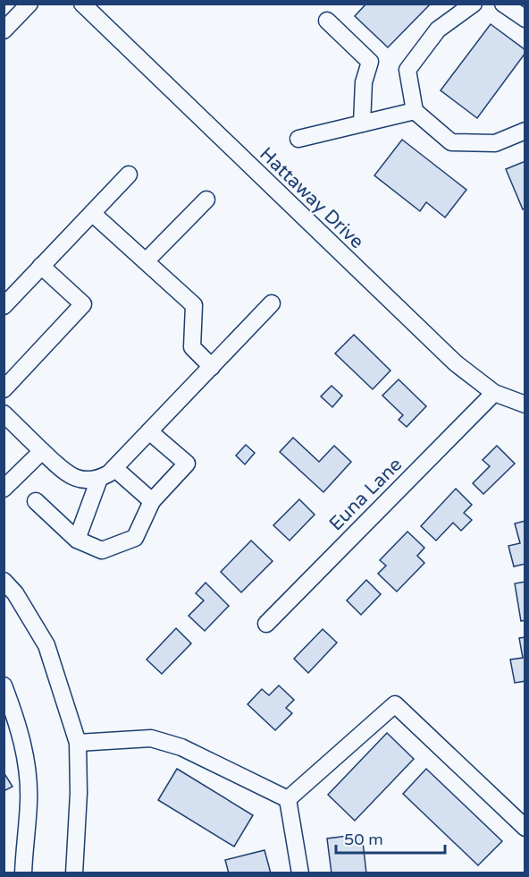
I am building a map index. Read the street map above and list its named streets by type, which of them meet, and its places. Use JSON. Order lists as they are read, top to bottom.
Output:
{
  "streets": {
    "street": ["Hattaway Drive", "Euna Lane"]
  },
  "crossings": [
    ["Hattaway Drive", "Euna Lane"]
  ],
  "scale_bar": "50 m"
}
